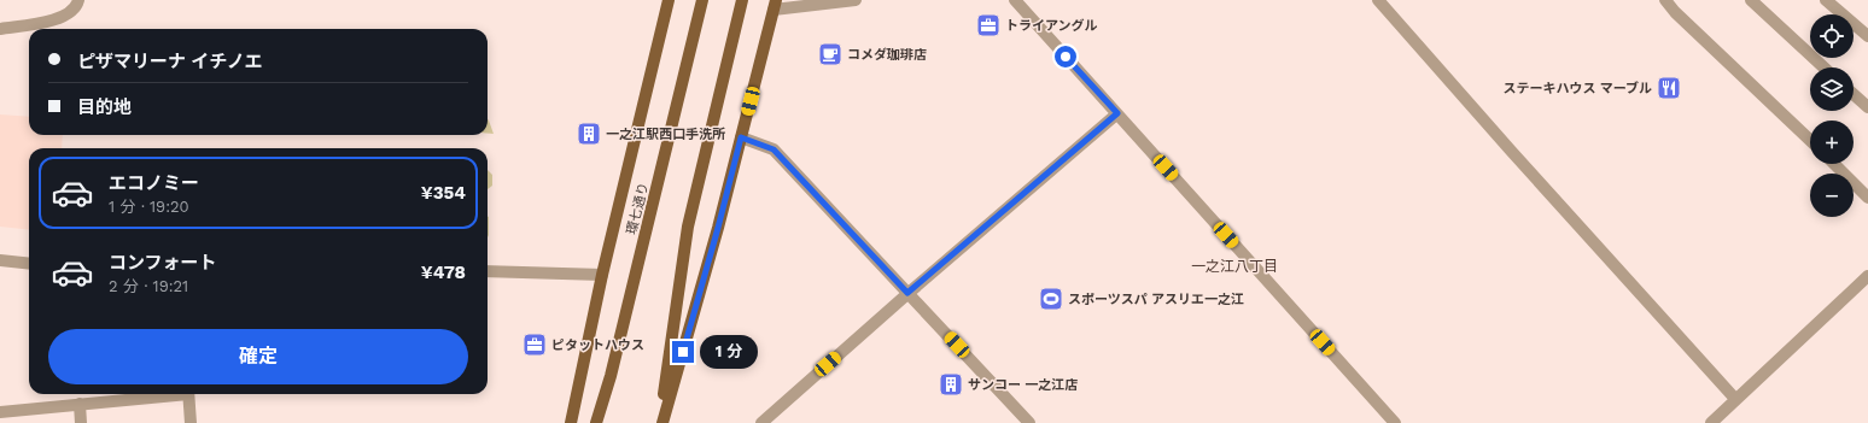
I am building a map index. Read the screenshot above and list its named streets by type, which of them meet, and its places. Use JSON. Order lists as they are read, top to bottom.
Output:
{
  "streets": {
    "main road": ["環七通り"]
  },
  "districts": ["一之江八丁目"],
  "places": {
    "office": ["トライアングル", "ピタットハウス"],
    "cafe": ["コメダ珈琲店"],
    "restaurant": ["ステーキハウス マーブル"],
    "building": ["一之江駅西口手洗所", "サンコー 一之江店"],
    "sports": ["スポーツスパ アスリエ一之江"]
  },
  "page": {
    "map_buttons": ["+", "−"],
    "banner": ["ピザマリーナ イチノエ", "目的地"],
    "list": [
      {
        "name": "エコノミー",
        "note": "1 分 · 19:20",
        "value": "¥354"
      },
      {
        "name": "コンフォート",
        "note": "2 分 · 19:21",
        "value": "¥478"
      }
    ],
    "buttons": "確定",
    "bubble": "1 分"
  }
}
